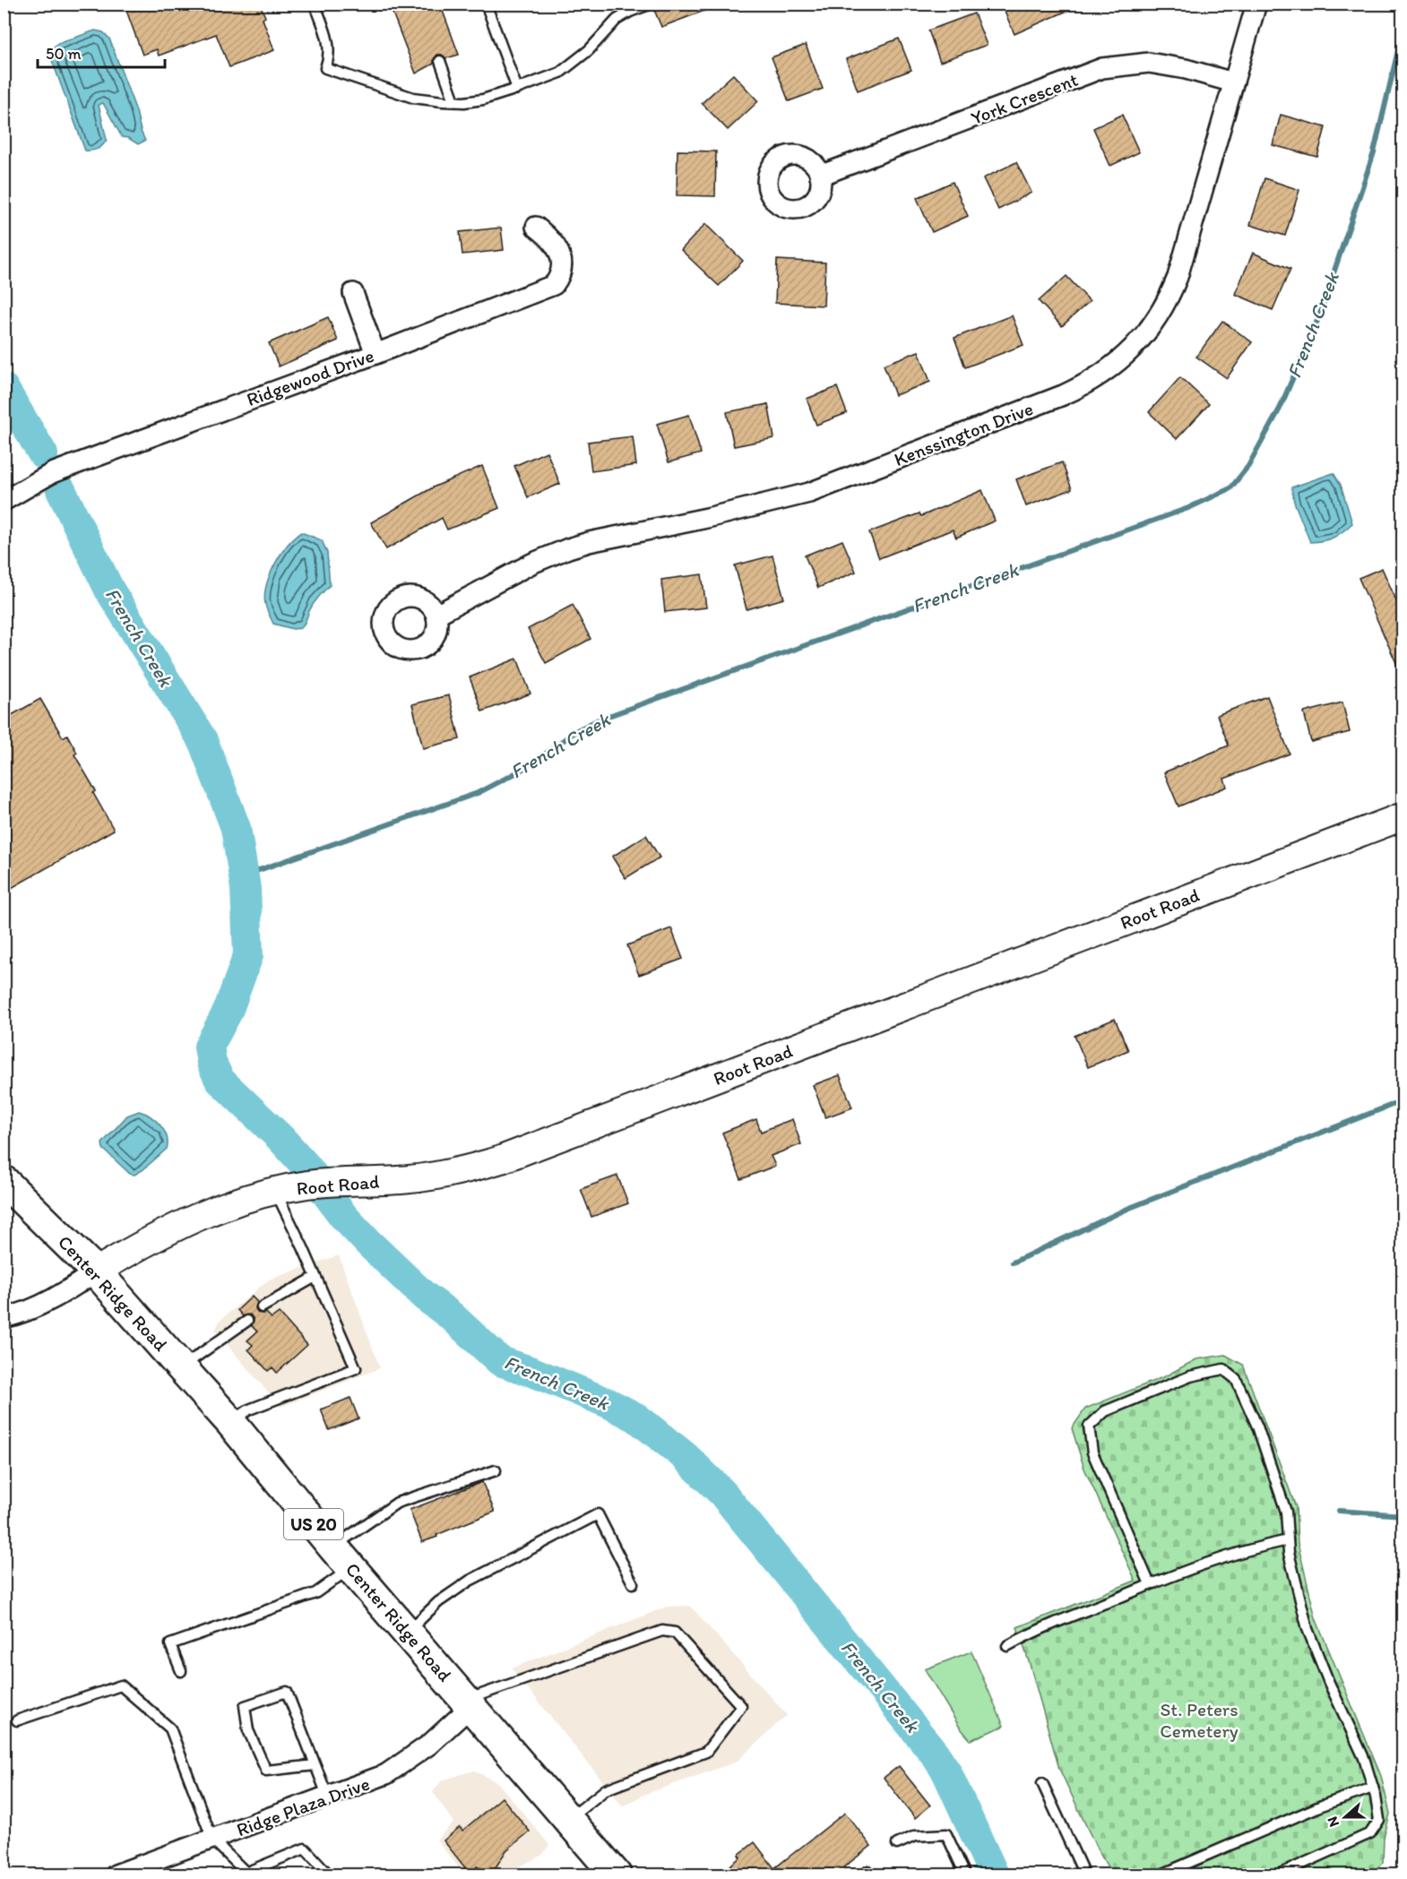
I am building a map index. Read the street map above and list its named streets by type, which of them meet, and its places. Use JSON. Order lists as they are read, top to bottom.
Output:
{
  "streets": {
    "main road": ["Center Ridge Road", "US 20"],
    "street": [
      "York Crescent",
      "Ridgewood Drive",
      "Kenssington Drive",
      "Root Road",
      "Ridge Plaza Drive"
    ]
  },
  "crossings": [
    ["York Crescent", "Kenssington Drive"],
    ["Root Road", "Center Ridge Road"],
    ["Center Ridge Road", "Ridge Plaza Drive"]
  ],
  "water": ["French Creek"],
  "parks": ["St. Peters Cemetery"],
  "scale_bar": "50 m",
  "north": "left"
}
